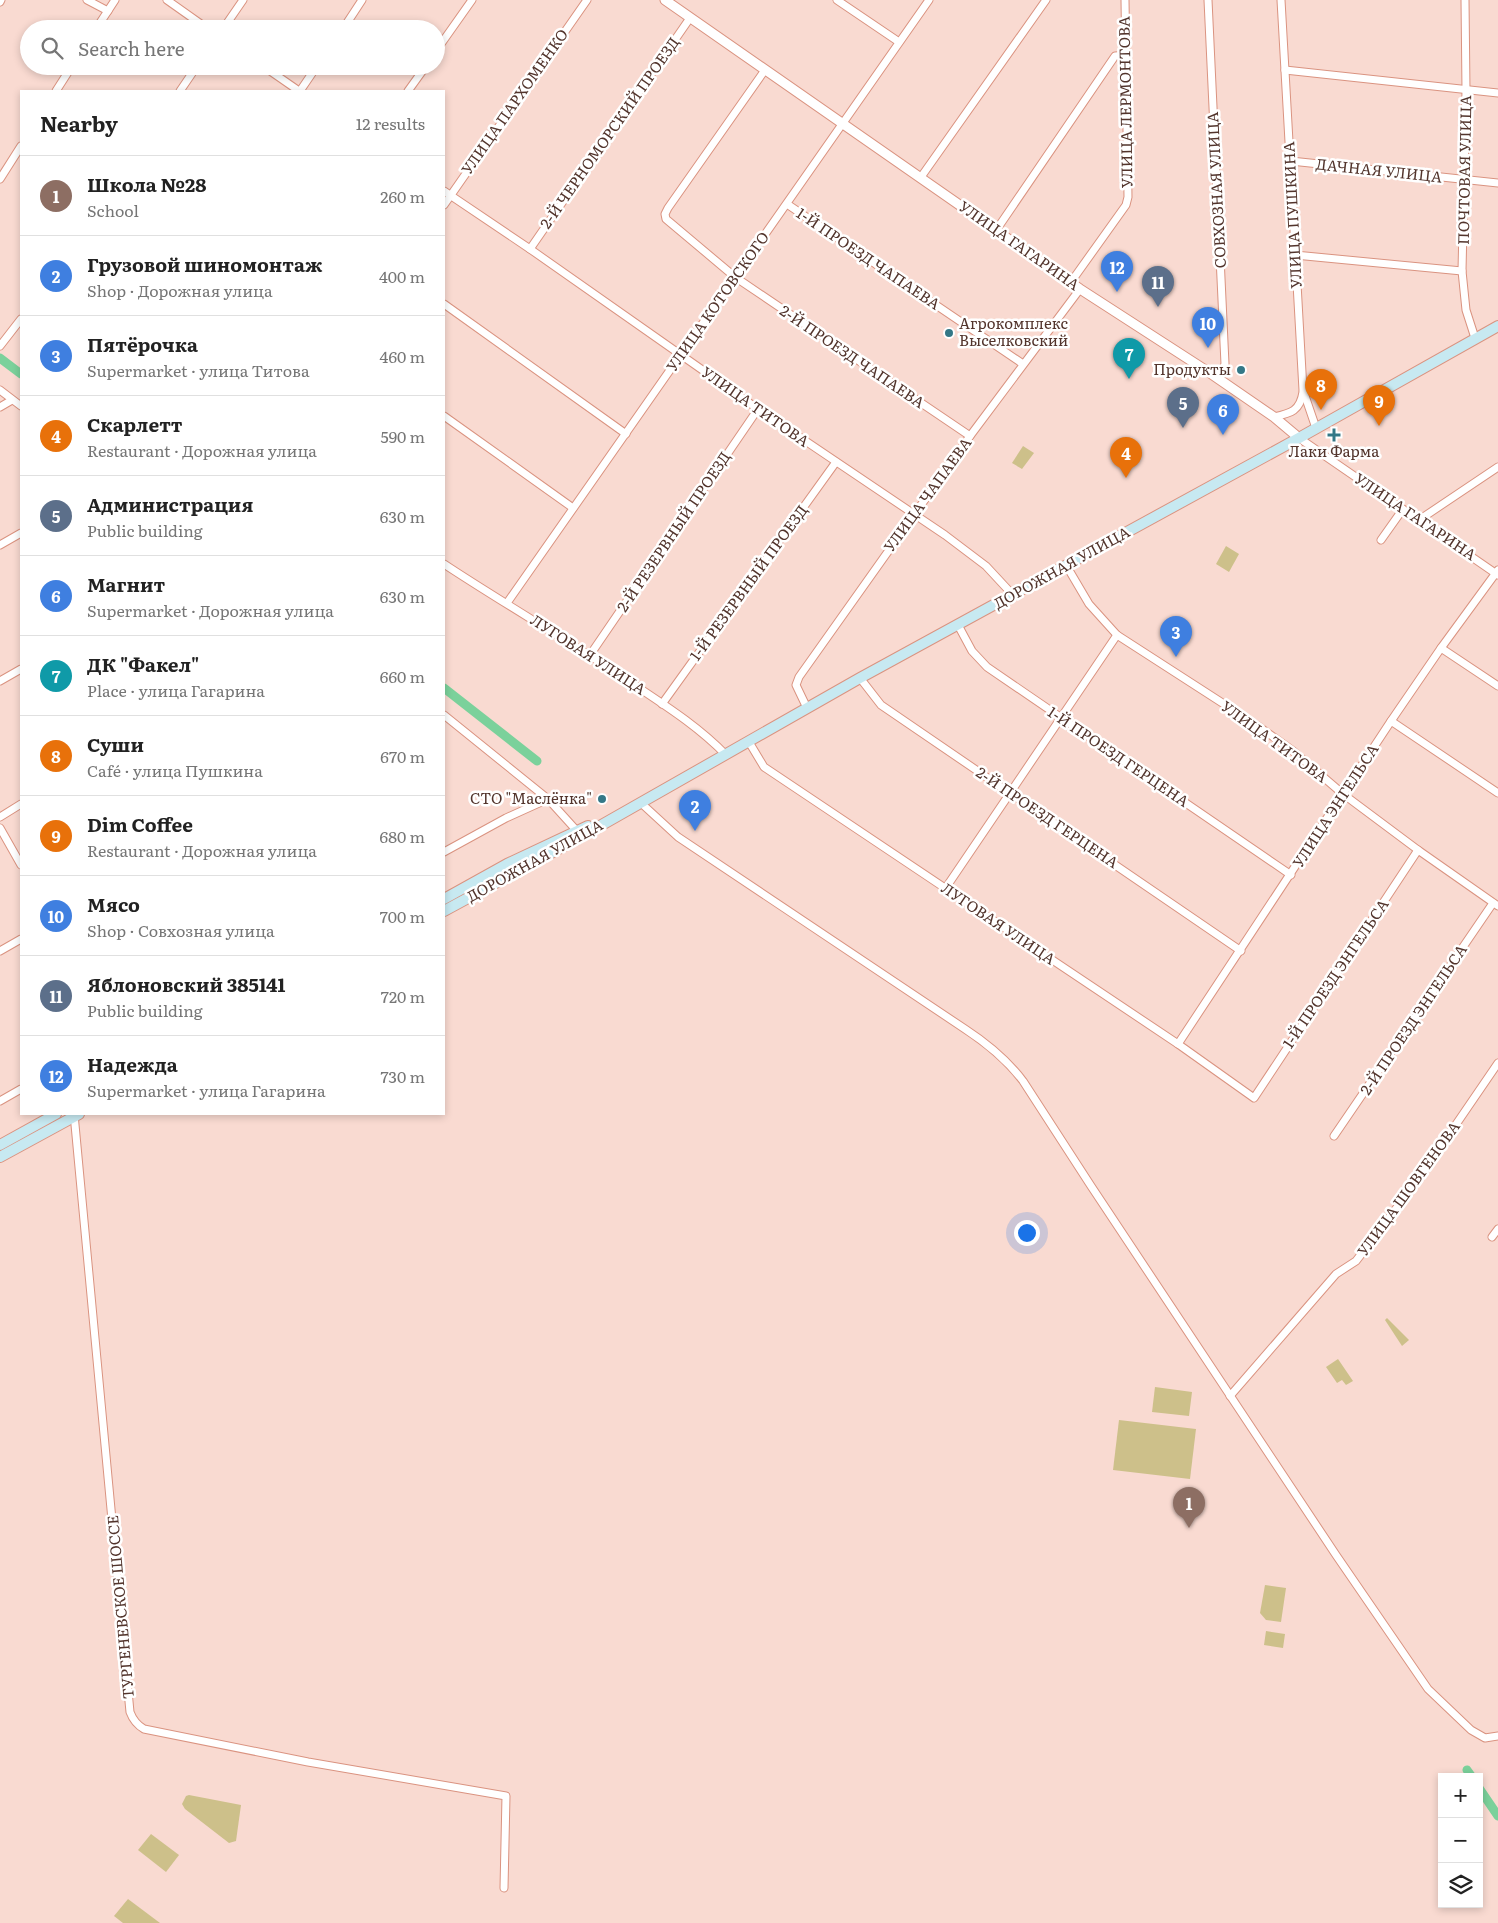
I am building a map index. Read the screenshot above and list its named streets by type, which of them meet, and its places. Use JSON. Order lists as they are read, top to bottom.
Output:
{
  "streets": {
    "main road": ["ДОРОЖНАЯ УЛИЦА"],
    "street": [
      "УЛИЦА ПАРХОМЕНКО",
      "УЛИЦА ЛЕРМОНТОВА",
      "2-Й ЧЕРНОМОРСКИЙ ПРОЕЗД",
      "ПОЧТОВАЯ УЛИЦА",
      "ДАЧНАЯ УЛИЦА",
      "СОВХОЗНАЯ УЛИЦА",
      "УЛИЦА ПУШКИНА",
      "УЛИЦА ГАГАРИНА",
      "1-Й ПРОЕЗД ЧАПАЕВА",
      "УЛИЦА КОТОВСКОГО",
      "2-Й ПРОЕЗД ЧАПАЕВА",
      "УЛИЦА ТИТОВА",
      "УЛИЦА ЧАПАЕВА",
      "2-Й РЕЗЕРВНЫЙ ПРОЕЗД",
      "1-Й РЕЗЕРВНЫЙ ПРОЕЗД",
      "ЛУГОВАЯ УЛИЦА",
      "1-Й ПРОЕЗД ГЕРЦЕНА",
      "УЛИЦА ЭНГЕЛЬСА",
      "2-Й ПРОЕЗД ГЕРЦЕНА",
      "1-Й ПРОЕЗД ЭНГЕЛЬСА",
      "2-Й ПРОЕЗД ЭНГЕЛЬСА",
      "УЛИЦА ШОВГЕНОВА",
      "ТУРГЕНЕВСКОЕ ШОССЕ"
    ]
  },
  "crossings": [
    ["УЛИЦА ПАРХОМЕНКО", "УЛИЦА ТИТОВА"],
    ["УЛИЦА ЛЕРМОНТОВА", "УЛИЦА ГАГАРИНА"],
    ["2-Й ЧЕРНОМОРСКИЙ ПРОЕЗД", "УЛИЦА ГАГАРИНА"],
    ["2-Й ЧЕРНОМОРСКИЙ ПРОЕЗД", "УЛИЦА ТИТОВА"],
    ["ПОЧТОВАЯ УЛИЦА", "ДАЧНАЯ УЛИЦА"],
    ["ПОЧТОВАЯ УЛИЦА", "ДОРОЖНАЯ УЛИЦА"],
    ["ДАЧНАЯ УЛИЦА", "УЛИЦА ПУШКИНА"],
    ["СОВХОЗНАЯ УЛИЦА", "УЛИЦА ГАГАРИНА"],
    ["УЛИЦА ПУШКИНА", "ДОРОЖНАЯ УЛИЦА"],
    ["УЛИЦА ГАГАРИНА", "УЛИЦА КОТОВСКОГО"],
    ["УЛИЦА ГАГАРИНА", "2-Й ПРОЕЗД ЧАПАЕВА"],
    ["УЛИЦА ГАГАРИНА", "УЛИЦА ЧАПАЕВА"],
    ["УЛИЦА ГАГАРИНА", "ДОРОЖНАЯ УЛИЦА"],
    ["УЛИЦА ГАГАРИНА", "УЛИЦА ЭНГЕЛЬСА"],
    ["1-Й ПРОЕЗД ЧАПАЕВА", "УЛИЦА КОТОВСКОГО"],
    ["1-Й ПРОЕЗД ЧАПАЕВА", "УЛИЦА ЧАПАЕВА"],
    ["УЛИЦА КОТОВСКОГО", "2-Й ПРОЕЗД ЧАПАЕВА"],
    ["УЛИЦА КОТОВСКОГО", "УЛИЦА ТИТОВА"],
    ["УЛИЦА КОТОВСКОГО", "ЛУГОВАЯ УЛИЦА"],
    ["2-Й ПРОЕЗД ЧАПАЕВА", "УЛИЦА ЧАПАЕВА"],
    ["УЛИЦА ТИТОВА", "УЛИЦА ЧАПАЕВА"],
    ["УЛИЦА ТИТОВА", "2-Й РЕЗЕРВНЫЙ ПРОЕЗД"],
    ["УЛИЦА ТИТОВА", "ДОРОЖНАЯ УЛИЦА"],
    ["УЛИЦА ТИТОВА", "1-Й РЕЗЕРВНЫЙ ПРОЕЗД"],
    ["УЛИЦА ТИТОВА", "УЛИЦА ЭНГЕЛЬСА"],
    ["УЛИЦА ТИТОВА", "1-Й ПРОЕЗД ЭНГЕЛЬСА"],
    ["УЛИЦА ТИТОВА", "2-Й ПРОЕЗД ЭНГЕЛЬСА"],
    ["УЛИЦА ЧАПАЕВА", "ДОРОЖНАЯ УЛИЦА"],
    ["2-Й РЕЗЕРВНЫЙ ПРОЕЗД", "ЛУГОВАЯ УЛИЦА"],
    ["ДОРОЖНАЯ УЛИЦА", "ЛУГОВАЯ УЛИЦА"],
    ["ДОРОЖНАЯ УЛИЦА", "1-Й ПРОЕЗД ГЕРЦЕНА"],
    ["ДОРОЖНАЯ УЛИЦА", "2-Й ПРОЕЗД ГЕРЦЕНА"],
    ["1-Й РЕЗЕРВНЫЙ ПРОЕЗД", "ЛУГОВАЯ УЛИЦА"],
    ["ЛУГОВАЯ УЛИЦА", "УЛИЦА ЭНГЕЛЬСА"],
    ["ЛУГОВАЯ УЛИЦА", "1-Й ПРОЕЗД ЭНГЕЛЬСА"],
    ["1-Й ПРОЕЗД ГЕРЦЕНА", "УЛИЦА ЭНГЕЛЬСА"],
    ["УЛИЦА ЭНГЕЛЬСА", "2-Й ПРОЕЗД ГЕРЦЕНА"]
  ],
  "places": {
    "other": ["Агрокомплекс Выселковский", "Продукты", "СТО \"Маслёнка\""],
    "health": ["Лаки Фарма"]
  },
  "page": {
    "search": "Search here",
    "heading": ["Nearby", "12 results"],
    "list": [
      {
        "mark": "1",
        "name": "Школа №28",
        "note": "School",
        "value": "260 m"
      },
      {
        "mark": "2",
        "name": "Грузовой шиномонтаж",
        "note": "Shop · Дорожная улица",
        "value": "400 m"
      },
      {
        "mark": "3",
        "name": "Пятёрочка",
        "note": "Supermarket · улица Титова",
        "value": "460 m"
      },
      {
        "mark": "4",
        "name": "Скарлетт",
        "note": "Restaurant · Дорожная улица",
        "value": "590 m"
      },
      {
        "mark": "5",
        "name": "Администрация",
        "note": "Public building",
        "value": "630 m"
      },
      {
        "mark": "6",
        "name": "Магнит",
        "note": "Supermarket · Дорожная улица",
        "value": "630 m"
      },
      {
        "mark": "7",
        "name": "ДК \"Факел\"",
        "note": "Place · улица Гагарина",
        "value": "660 m"
      },
      {
        "mark": "8",
        "name": "Суши",
        "note": "Café · улица Пушкина",
        "value": "670 m"
      },
      {
        "mark": "9",
        "name": "Dim Coffee",
        "note": "Restaurant · Дорожная улица",
        "value": "680 m"
      },
      {
        "mark": "10",
        "name": "Мясо",
        "note": "Shop · Совхозная улица",
        "value": "700 m"
      },
      {
        "mark": "11",
        "name": "Яблоновский 385141",
        "note": "Public building",
        "value": "720 m"
      },
      {
        "mark": "12",
        "name": "Надежда",
        "note": "Supermarket · улица Гагарина",
        "value": "730 m"
      }
    ],
    "pins": [
      "12",
      "11",
      "10",
      "7",
      "8",
      "9",
      "5",
      "6",
      "4",
      "3",
      "2",
      "1"
    ],
    "map_buttons": ["+", "−"]
  }
}
